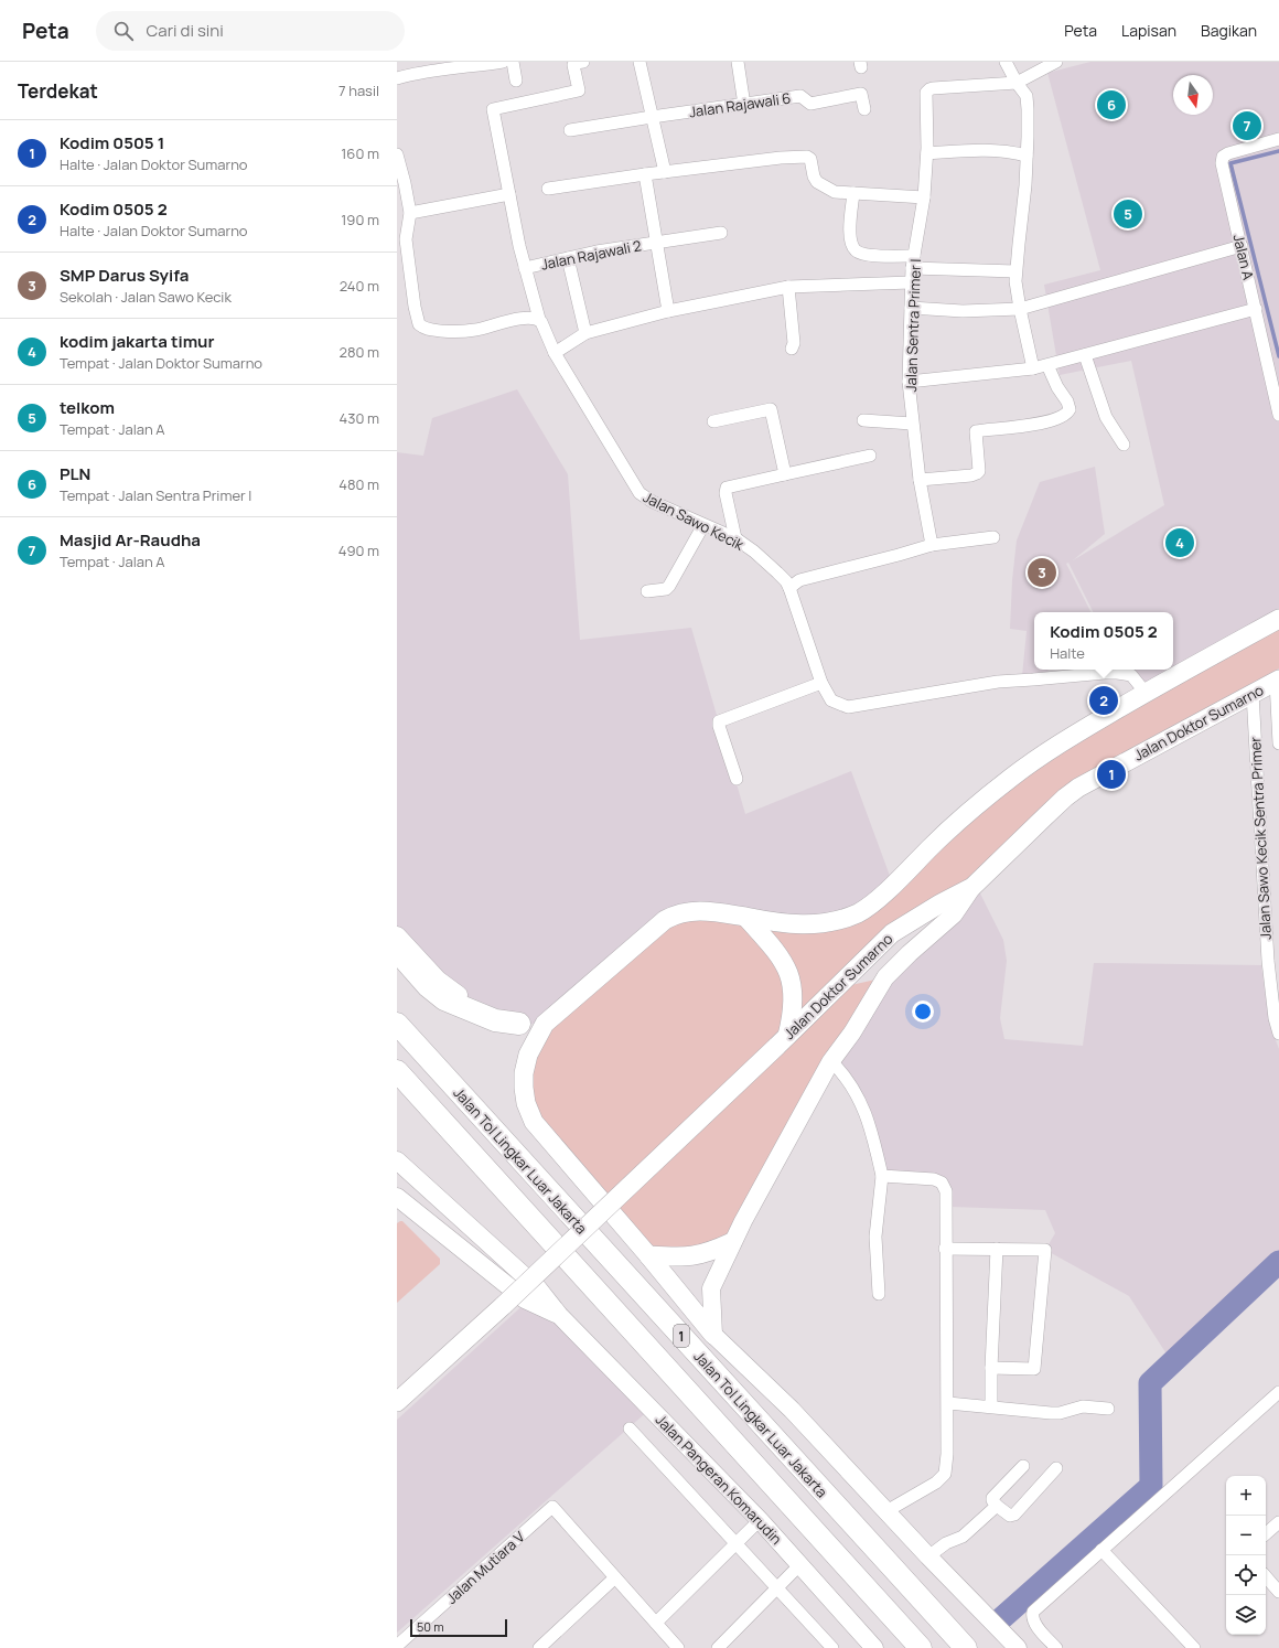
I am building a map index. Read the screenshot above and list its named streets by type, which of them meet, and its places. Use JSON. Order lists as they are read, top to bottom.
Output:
{
  "streets": {
    "highway": ["Jalan Tol Lingkar Luar Jakarta", "1"],
    "main road": ["Jalan Doktor Sumarno"],
    "street": [
      "Jalan Rajawali 6",
      "Jalan Rajawali 2",
      "Jalan A",
      "Jalan Sentra Primer I",
      "Jalan Sawo Kecik",
      "Jalan Sawo Kecik Sentra Primer",
      "Jalan Pangeran Komarudin",
      "Jalan Mutiara V"
    ]
  },
  "crossings": [
    ["Jalan Rajawali 2", "Jalan Sawo Kecik"],
    ["Jalan Doktor Sumarno", "Jalan Sawo Kecik Sentra Primer"]
  ],
  "scale_bar": "50 m",
  "north": "bottom",
  "page": {
    "header": "Peta",
    "search": "Cari di sini",
    "nav": ["Peta", "Lapisan", "Bagikan"],
    "heading": ["Terdekat", "7 hasil"],
    "pins": [
      "6",
      "7",
      "5",
      "4",
      "3",
      "2",
      "1"
    ],
    "list": [
      {
        "mark": "1",
        "name": "Kodim 0505 1",
        "note": "Halte · Jalan Doktor Sumarno",
        "value": "160 m"
      },
      {
        "mark": "2",
        "name": "Kodim 0505 2",
        "note": "Halte · Jalan Doktor Sumarno",
        "value": "190 m"
      },
      {
        "mark": "3",
        "name": "SMP Darus Syifa",
        "note": "Sekolah · Jalan Sawo Kecik",
        "value": "240 m"
      },
      {
        "mark": "4",
        "name": "kodim jakarta timur",
        "note": "Tempat · Jalan Doktor Sumarno",
        "value": "280 m"
      },
      {
        "mark": "5",
        "name": "telkom",
        "note": "Tempat · Jalan A",
        "value": "430 m"
      },
      {
        "mark": "6",
        "name": "PLN",
        "note": "Tempat · Jalan Sentra Primer I",
        "value": "480 m"
      },
      {
        "mark": "7",
        "name": "Masjid Ar-Raudha",
        "note": "Tempat · Jalan A",
        "value": "490 m"
      }
    ],
    "popup": ["Kodim 0505 2", "Halte"],
    "map_buttons": ["+", "−"],
    "scale": "50 m"
  }
}
